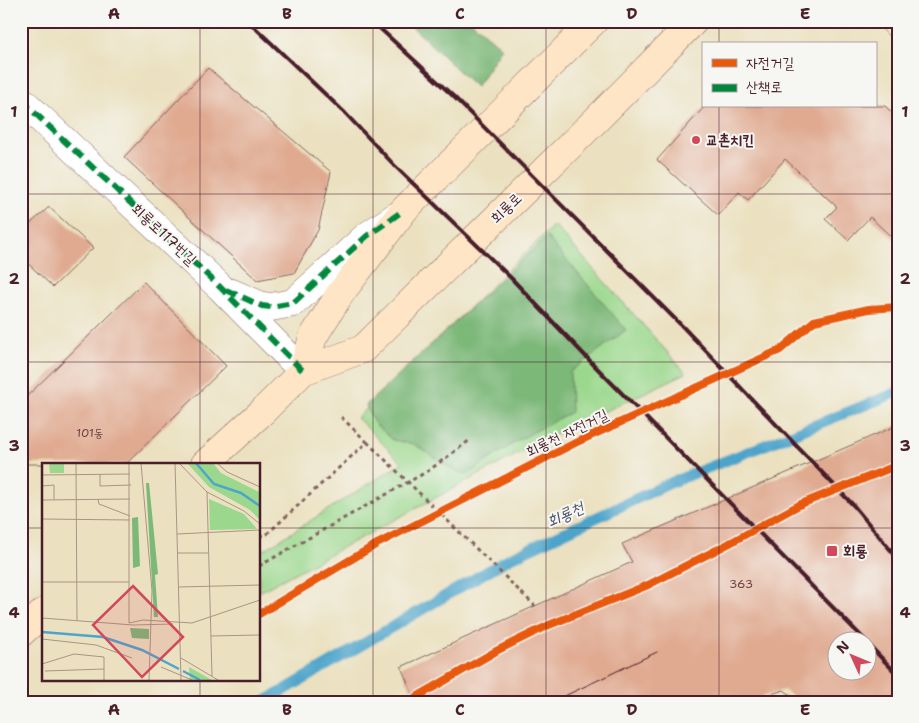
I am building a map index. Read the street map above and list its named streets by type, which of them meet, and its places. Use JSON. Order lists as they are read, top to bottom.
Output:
{
  "streets": {
    "street": ["회룡로", "회룡로117번길"],
    "cycle path": ["회룡천 자전거길"]
  },
  "crossings": [
    ["회룡로", "회룡로117번길"]
  ],
  "water": ["회룡천"],
  "places": {
    "other": ["교촌치킨"],
    "transit": ["회룡"]
  },
  "house_numbers": ["101동", "363"],
  "legend": ["자전거길", "산책로"],
  "north": "top left",
  "grid": {
    "columns": [
      "A",
      "B",
      "C",
      "D",
      "E"
    ],
    "rows": [
      "1",
      "2",
      "3",
      "4"
    ]
  }
}
